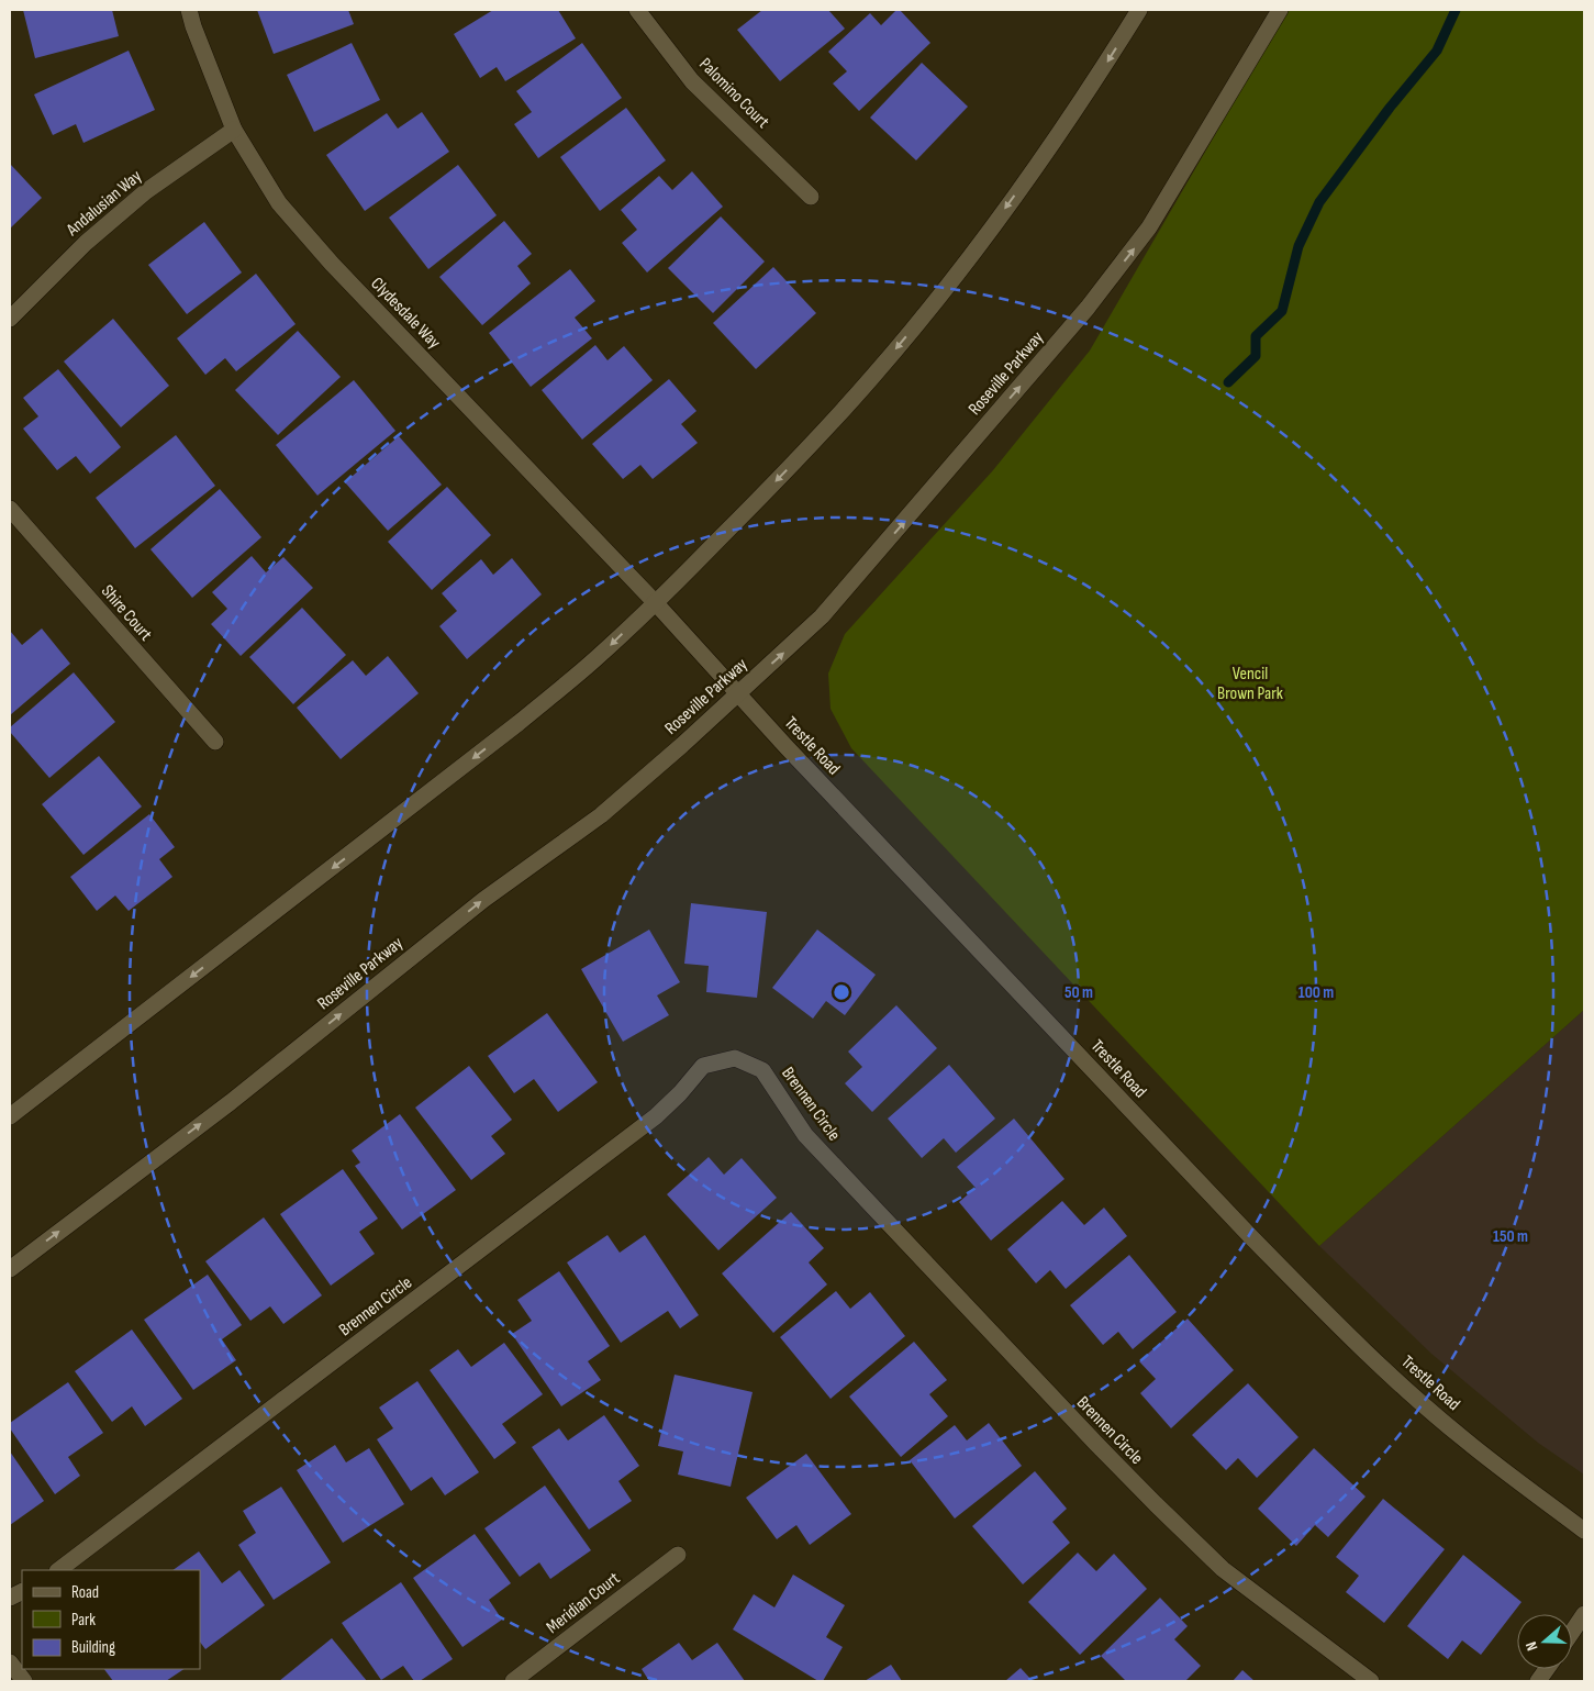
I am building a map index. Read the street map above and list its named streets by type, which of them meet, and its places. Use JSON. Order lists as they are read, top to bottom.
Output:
{
  "streets": {
    "street": [
      "Palomino Court",
      "Andalusian Way",
      "Clydesdale Way",
      "Roseville Parkway",
      "Shire Court",
      "Trestle Road",
      "Brennen Circle",
      "Meridian Court"
    ]
  },
  "crossings": [
    ["Andalusian Way", "Clydesdale Way"],
    ["Clydesdale Way", "Trestle Road"],
    ["Roseville Parkway", "Trestle Road"]
  ],
  "parks": ["Vencil Brown Park"],
  "legend": ["Road", "Park", "Building"],
  "north": "left",
  "rings": ["50 m", "100 m", "150 m"]
}
